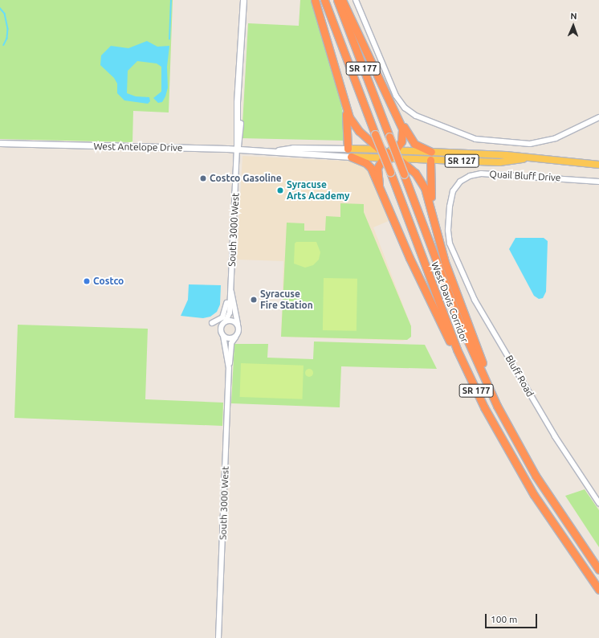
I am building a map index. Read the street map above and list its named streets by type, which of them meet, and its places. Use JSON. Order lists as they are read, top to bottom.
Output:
{
  "streets": {
    "highway": ["SR 177", "West Davis Corridor"],
    "main road": ["West Antelope Drive", "SR 127", "South 3000 West"],
    "street": ["Quail Bluff Drive", "Bluff Road"]
  },
  "crossings": [
    ["West Antelope Drive", "South 3000 West"],
    ["Quail Bluff Drive", "Bluff Road"]
  ],
  "places": [
    "Costco Gasoline",
    "Syracuse Arts Academy",
    "Costco",
    "Syracuse Fire Station"
  ],
  "scale_bar": "100 m",
  "north": "top"
}
